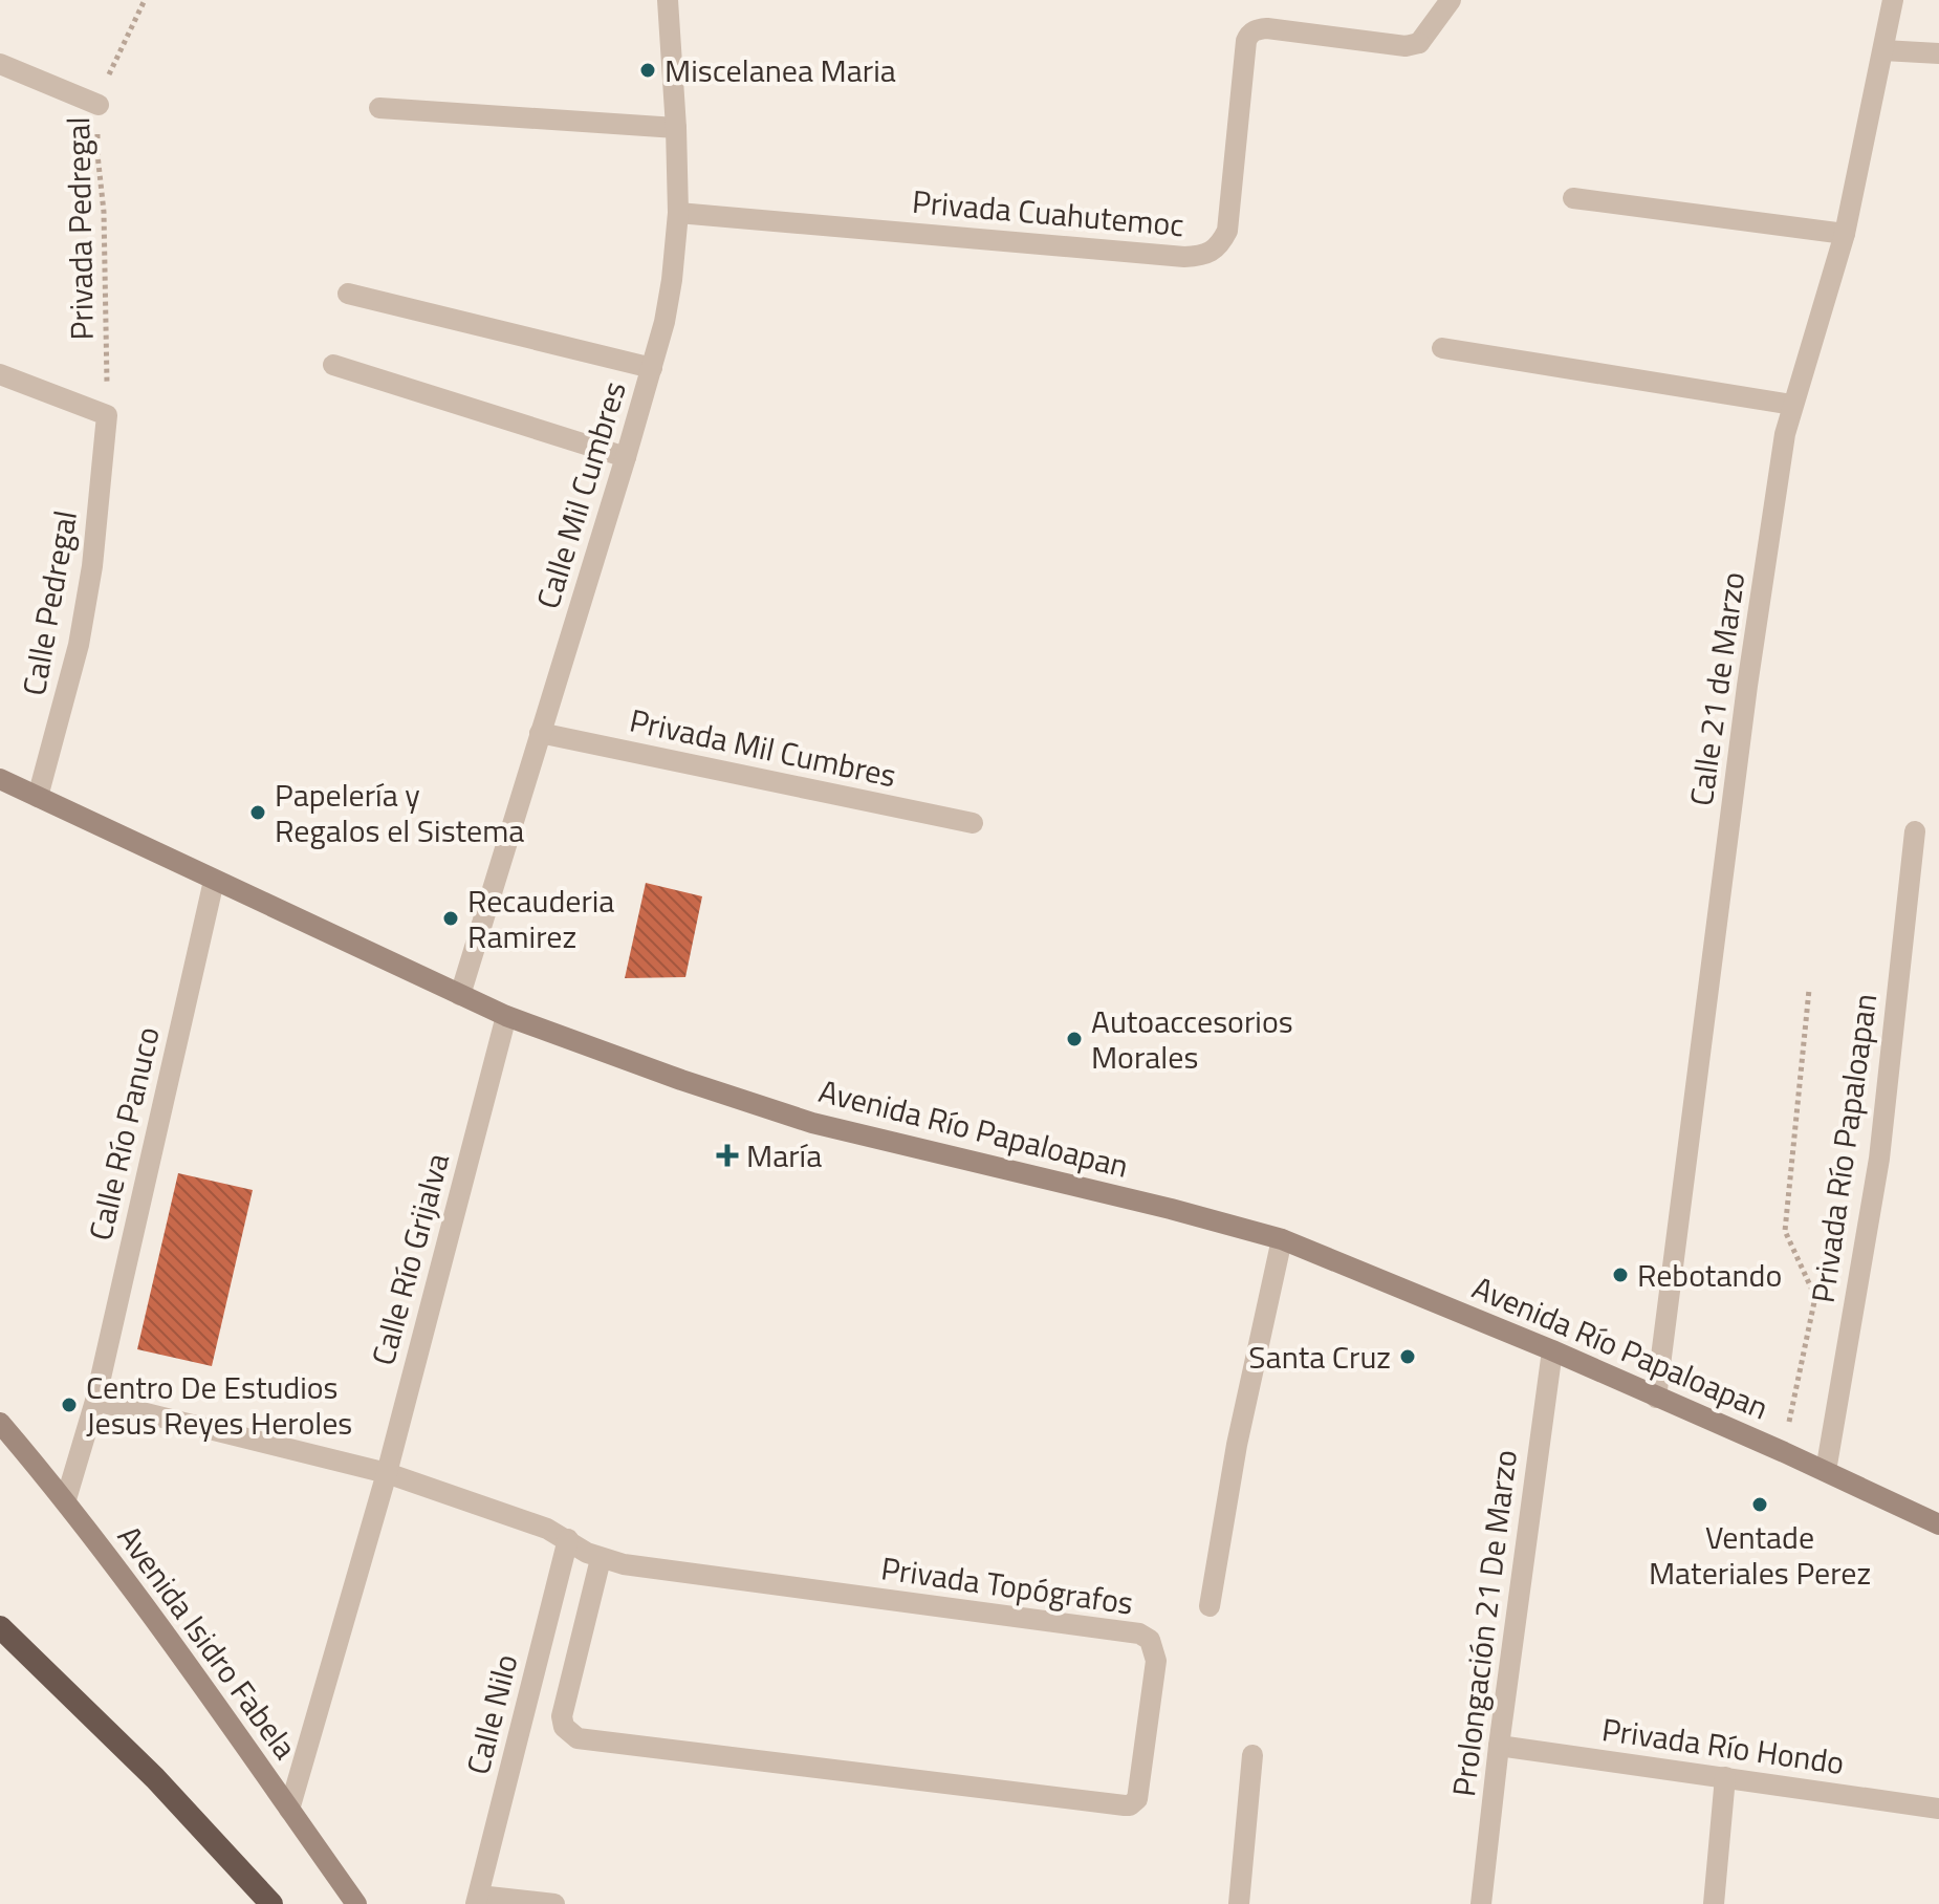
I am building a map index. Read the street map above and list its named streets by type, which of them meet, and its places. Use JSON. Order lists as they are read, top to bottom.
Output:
{
  "streets": {
    "main road": ["Avenida Río Papaloapan", "Avenida Isidro Fabela"],
    "street": [
      "Privada Cuahutemoc",
      "Calle Mil Cumbres",
      "Calle Pedregal",
      "Calle 21 de Marzo",
      "Privada Mil Cumbres",
      "Calle Río Panuco",
      "Privada Río Papaloapan",
      "Calle Río Grijalva",
      "Privada Topógrafos",
      "Prolongación 21 De Marzo",
      "Calle Nilo",
      "Privada Río Hondo"
    ],
    "path": ["Privada Pedregal"]
  },
  "crossings": [
    ["Privada Cuahutemoc", "Calle Mil Cumbres"],
    ["Privada Pedregal", "Calle Pedregal"],
    ["Calle Mil Cumbres", "Privada Mil Cumbres"],
    ["Calle Mil Cumbres", "Avenida Río Papaloapan"],
    ["Calle Pedregal", "Avenida Río Papaloapan"],
    ["Calle 21 de Marzo", "Avenida Río Papaloapan"],
    ["Avenida Río Papaloapan", "Calle Río Panuco"],
    ["Avenida Río Papaloapan", "Privada Río Papaloapan"],
    ["Avenida Río Papaloapan", "Calle Río Grijalva"],
    ["Avenida Río Papaloapan", "Prolongación 21 De Marzo"],
    ["Calle Río Panuco", "Avenida Isidro Fabela"],
    ["Calle Río Grijalva", "Avenida Isidro Fabela"],
    ["Prolongación 21 De Marzo", "Privada Río Hondo"]
  ],
  "places": {
    "other": [
      "Miscelanea Maria",
      "Papelería y Regalos el Sistema",
      "Recauderia Ramirez",
      "Autoaccesorios Morales",
      "Rebotando",
      "Santa Cruz",
      "Centro De Estudios Jesus Reyes Heroles",
      "Ventade Materiales Perez"
    ],
    "health": ["María"]
  }
}
